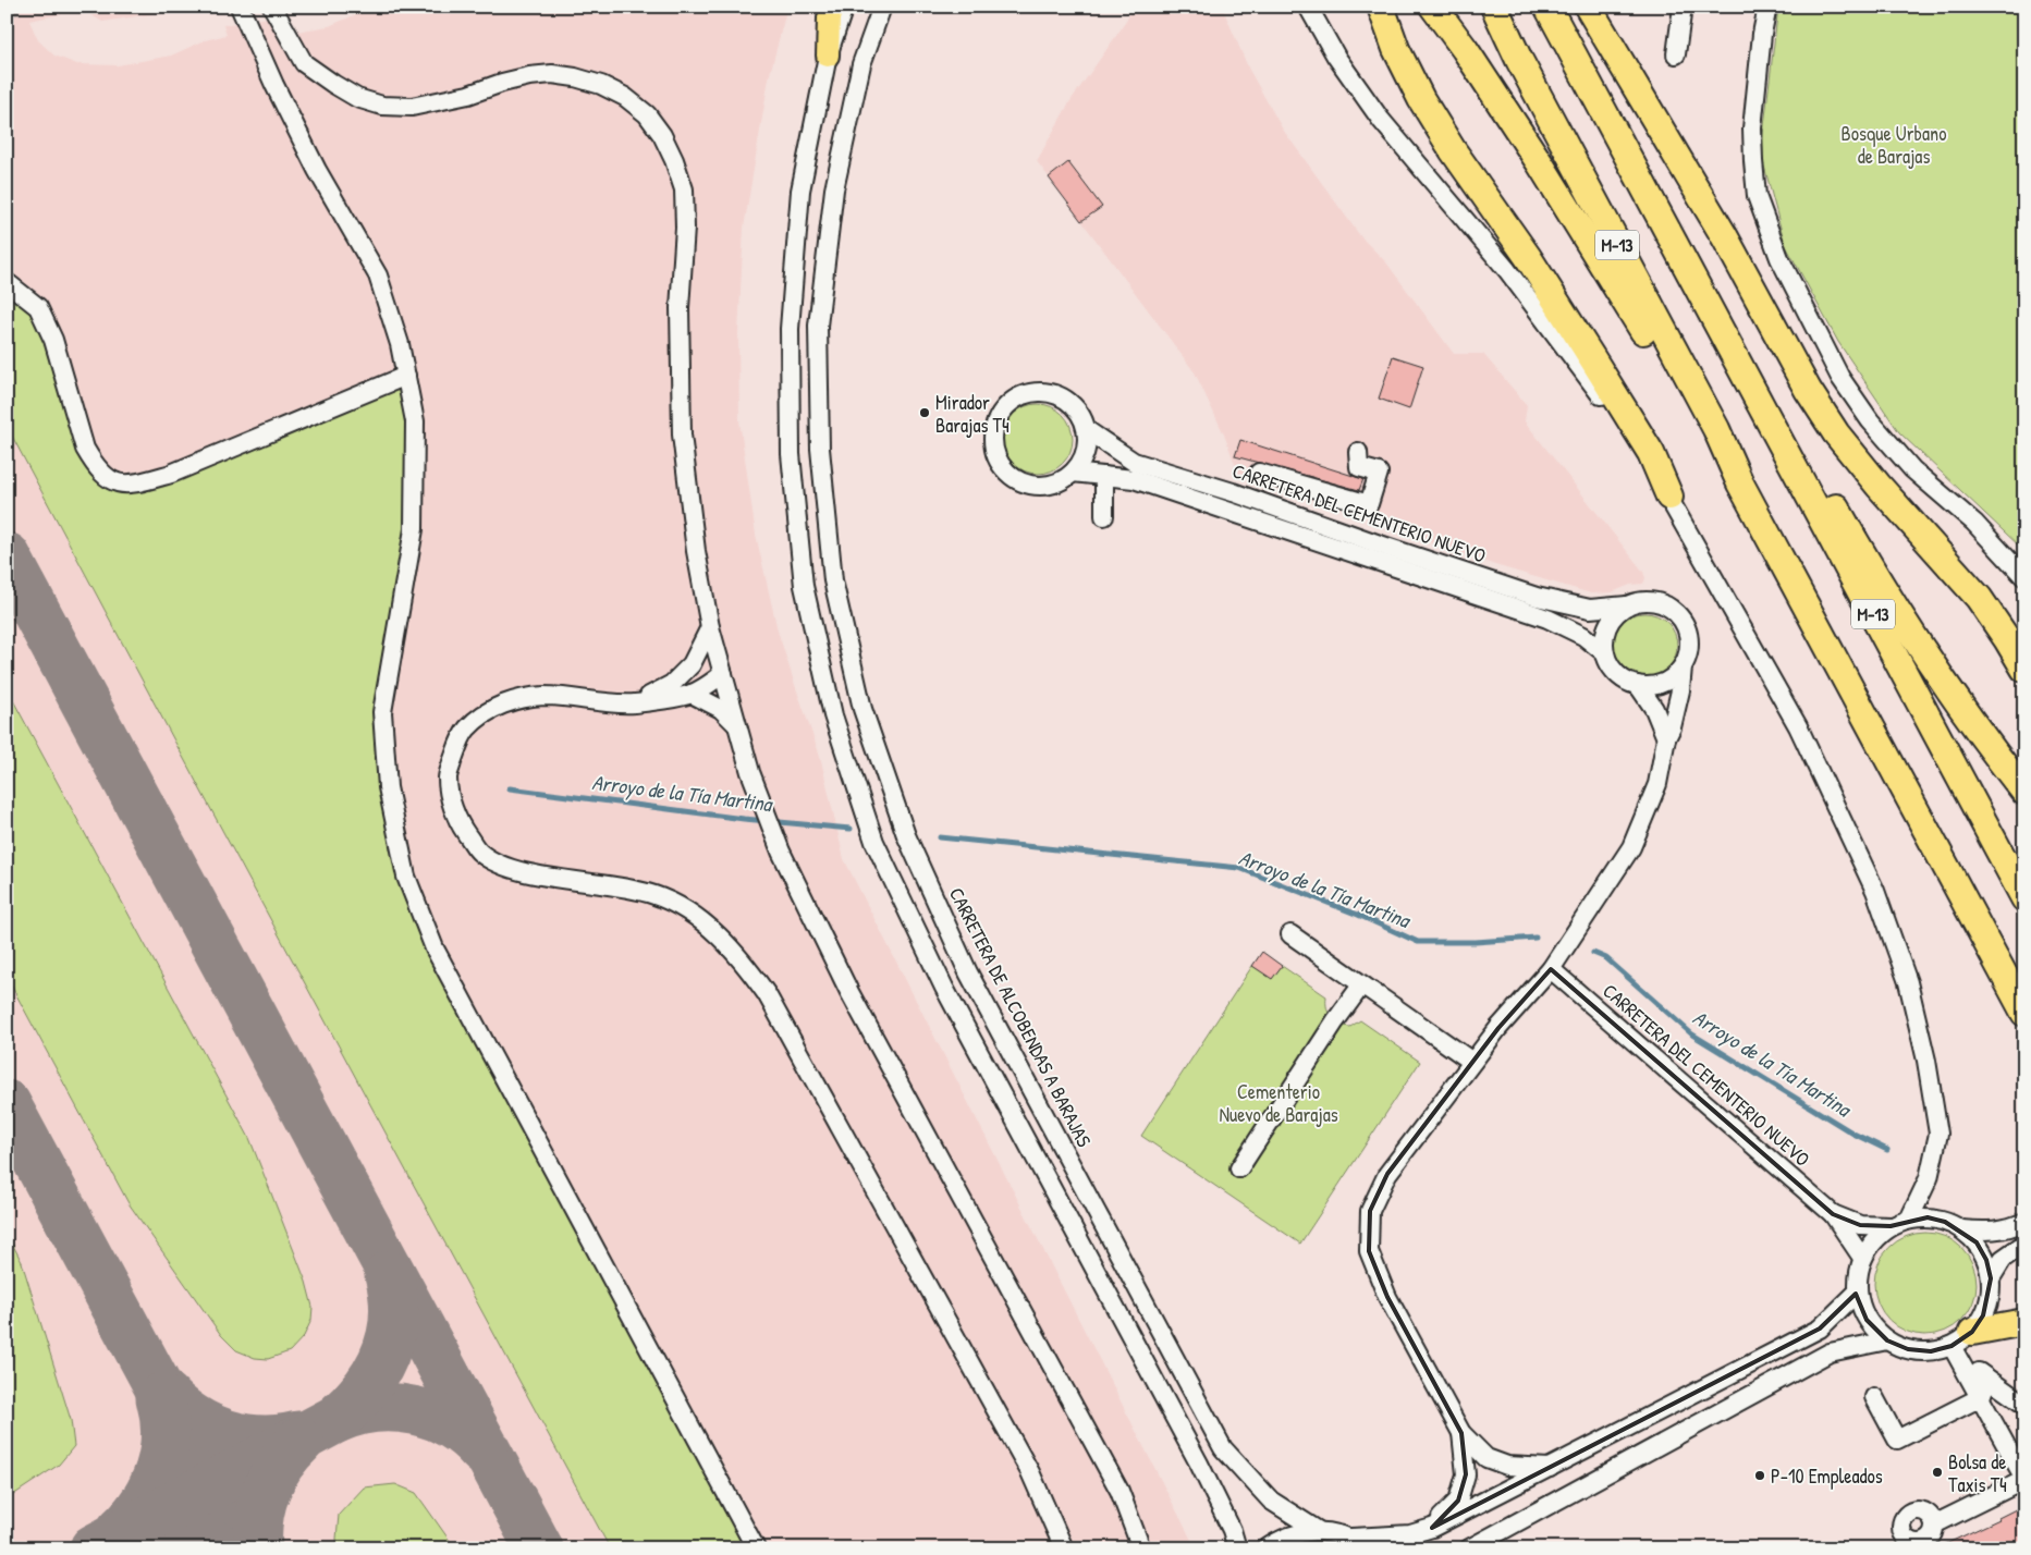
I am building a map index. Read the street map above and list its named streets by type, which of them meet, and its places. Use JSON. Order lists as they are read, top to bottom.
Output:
{
  "streets": {
    "highway": ["M-13"],
    "street": ["CARRETERA DEL CEMENTERIO NUEVO", "CARRETERA DE ALCOBENDAS A BARAJAS"]
  },
  "water": ["Arroyo de la Tía Martina"],
  "parks": ["Bosque Urbano de Barajas", "Cementerio Nuevo de Barajas"],
  "places": ["Mirador Barajas T4", "Bolsa de Taxis T4", "P-10 Empleados"]
}
